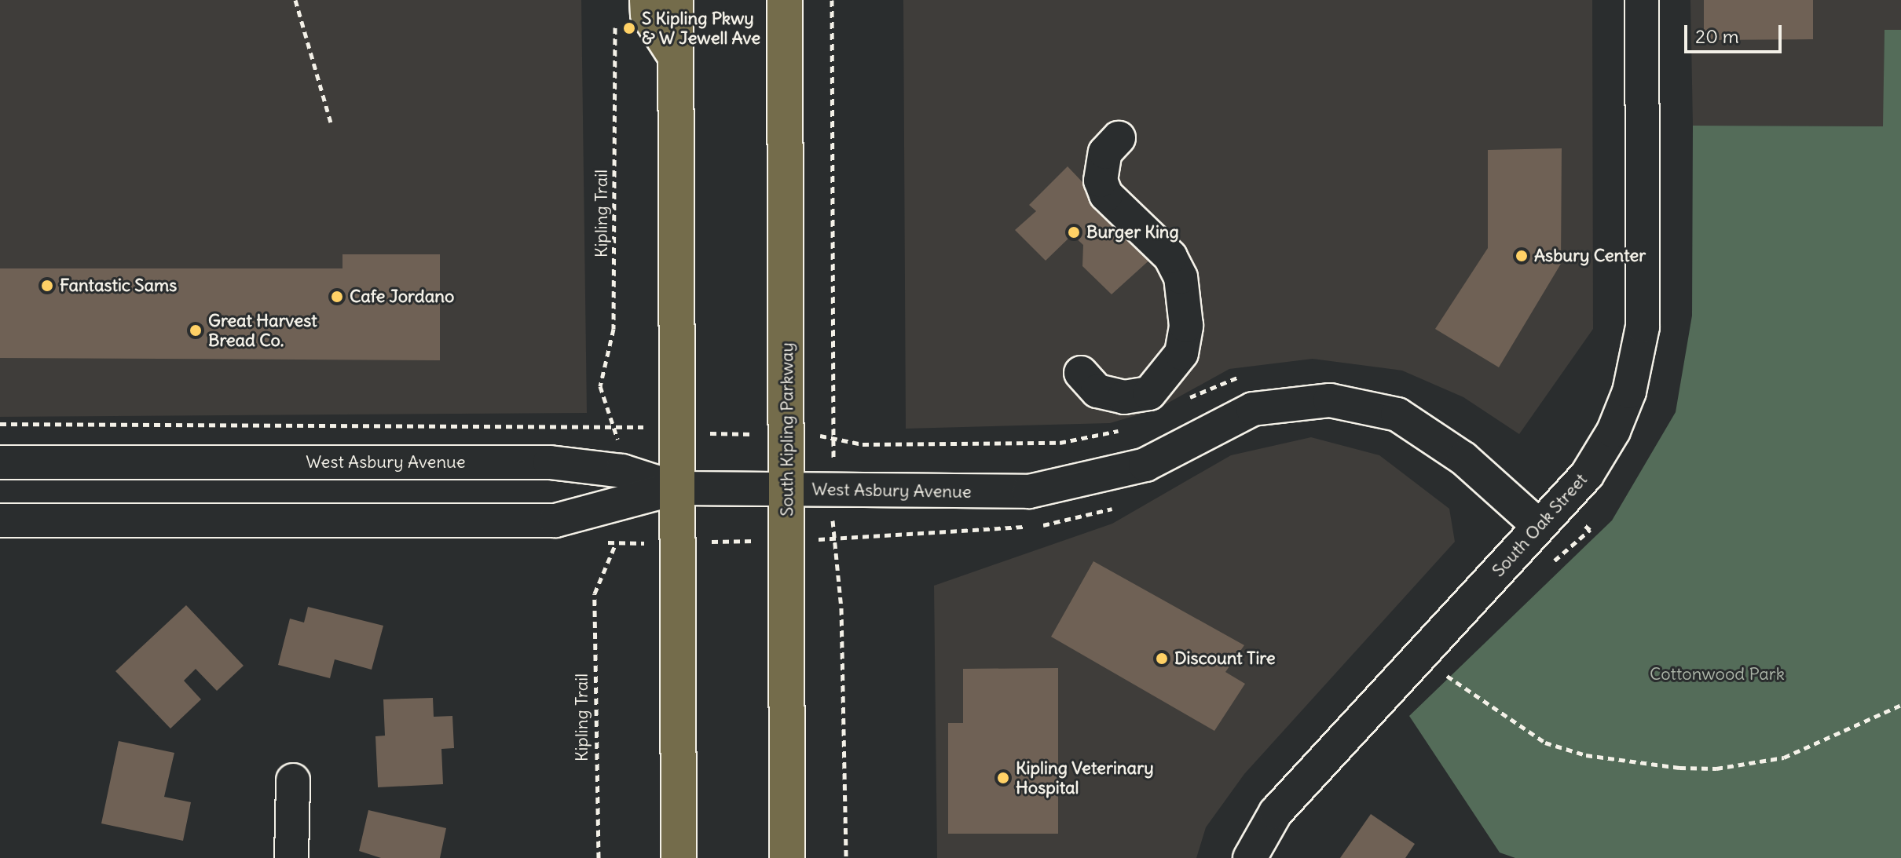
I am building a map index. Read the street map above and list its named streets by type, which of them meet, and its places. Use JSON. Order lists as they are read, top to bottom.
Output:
{
  "streets": {
    "main road": ["South Kipling Parkway"],
    "street": ["West Asbury Avenue", "South Oak Street"],
    "path": ["Kipling Trail"]
  },
  "crossings": [
    ["South Kipling Parkway", "West Asbury Avenue"],
    ["West Asbury Avenue", "South Oak Street"]
  ],
  "parks": ["Cottonwood Park"],
  "places": [
    "S Kipling Pkwy & W Jewell Ave",
    "Burger King",
    "Asbury Center",
    "Fantastic Sams",
    "Cafe Jordano",
    "Great Harvest Bread Co.",
    "Discount Tire",
    "Kipling Veterinary Hospital"
  ],
  "scale_bar": "20 m"
}
